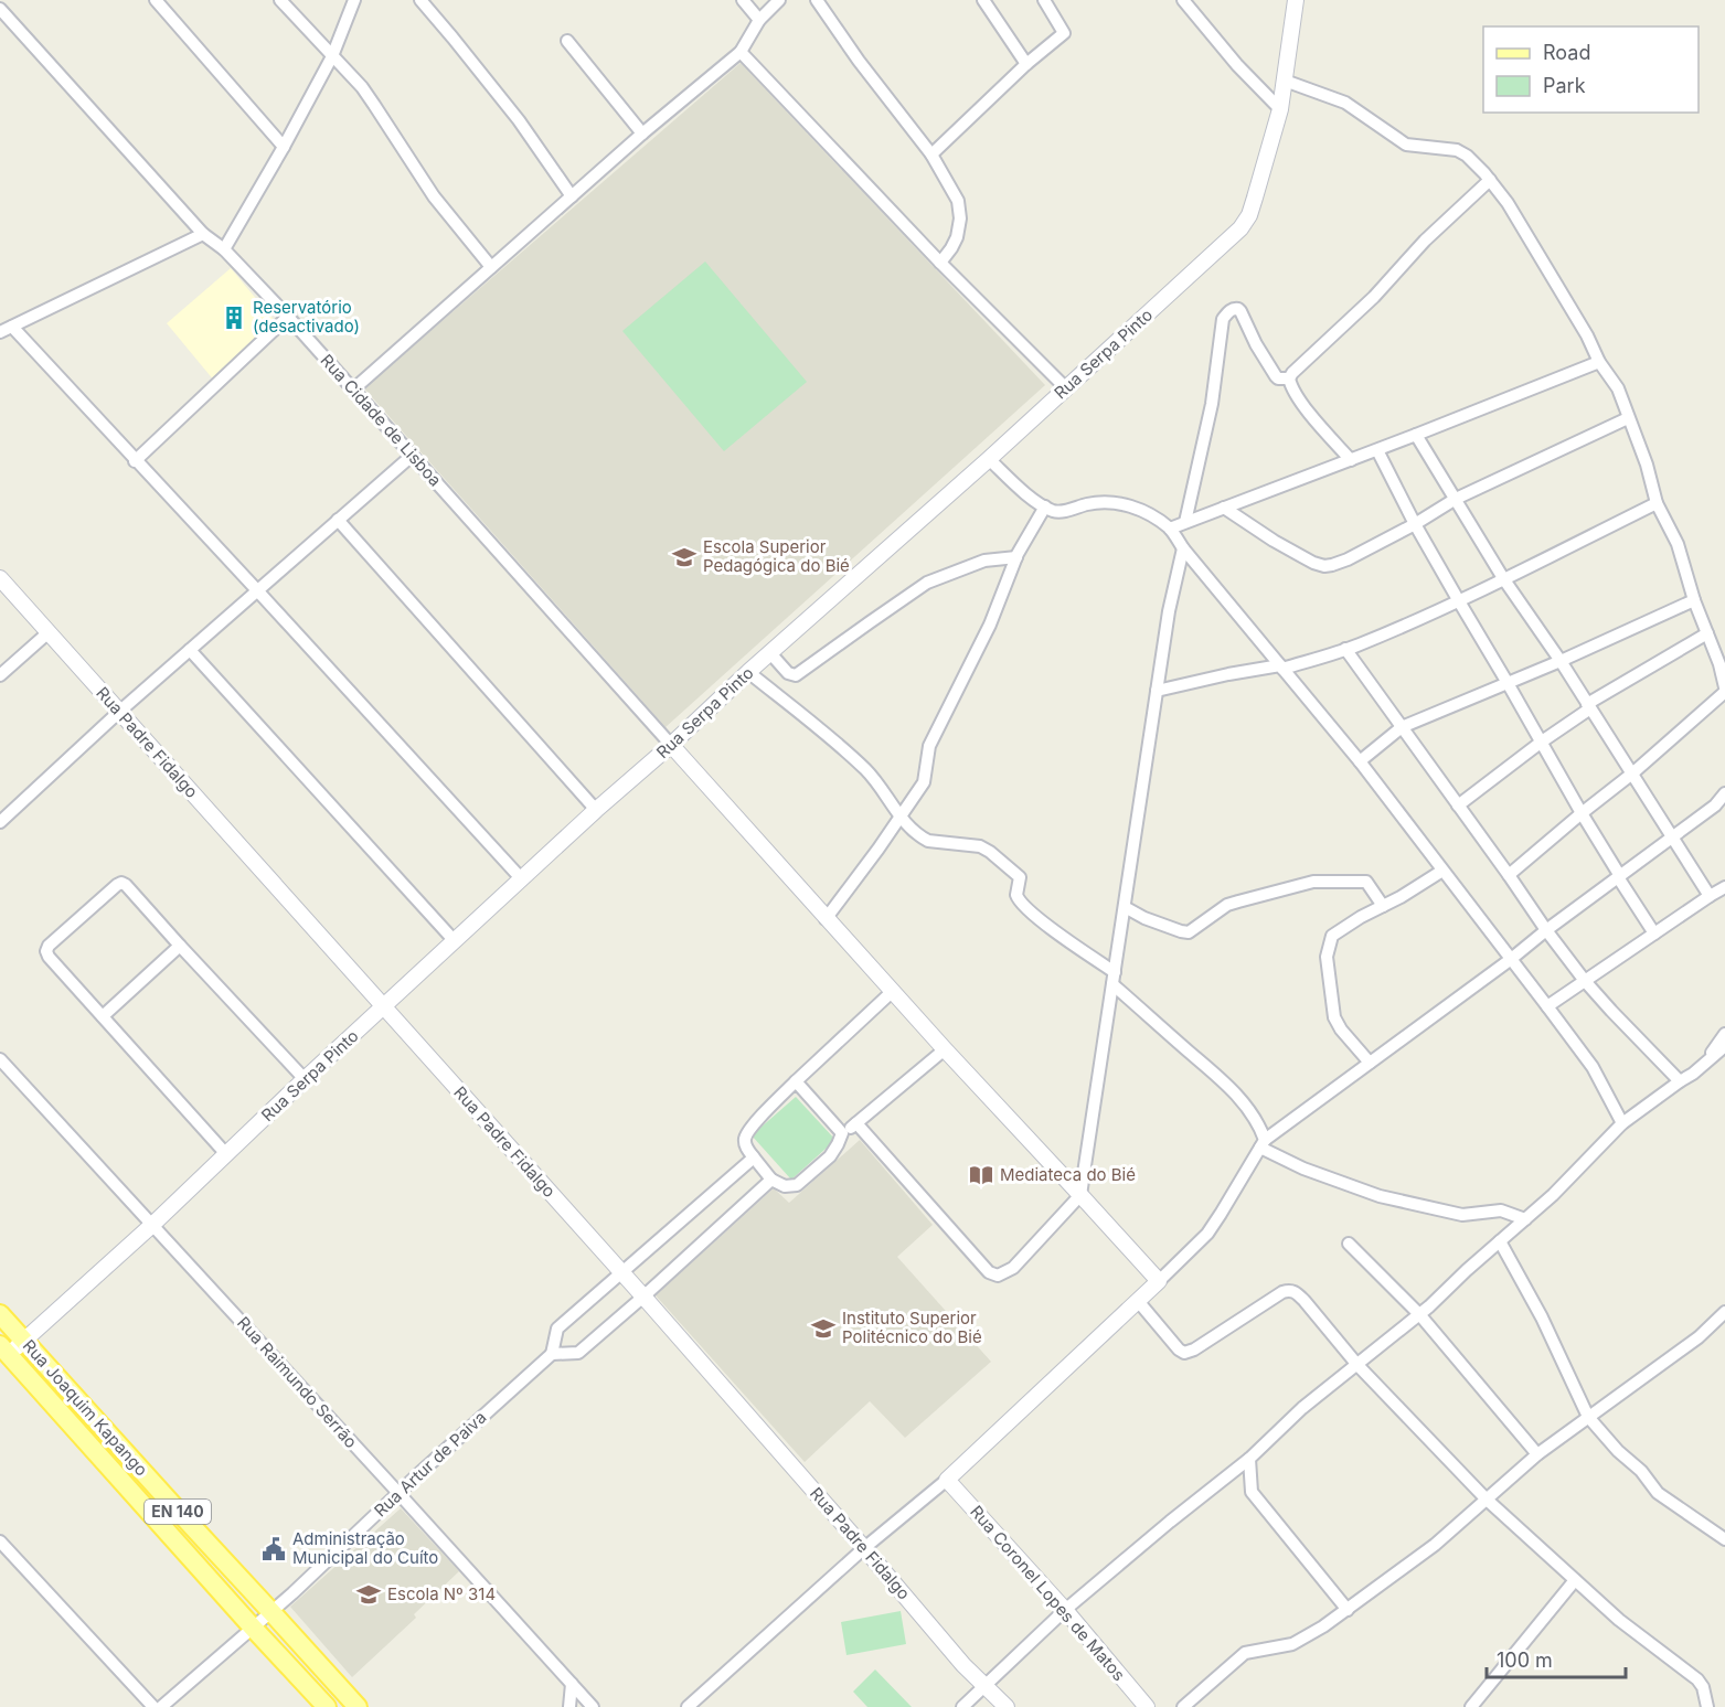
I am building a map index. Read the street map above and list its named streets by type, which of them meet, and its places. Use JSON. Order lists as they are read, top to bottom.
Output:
{
  "streets": {
    "main road": ["Rua Joaquim Kapango", "EN 140"],
    "street": [
      "Rua Serpa Pinto",
      "Rua Cidade de Lisboa",
      "Rua Padre Fidalgo",
      "Rua Raimundo Serrão",
      "Rua Artur de Paiva",
      "Rua Coronel Lopes de Matos"
    ]
  },
  "crossings": [
    ["Rua Serpa Pinto", "Rua Cidade de Lisboa"],
    ["Rua Serpa Pinto", "Rua Padre Fidalgo"],
    ["Rua Serpa Pinto", "Rua Raimundo Serrão"],
    ["Rua Serpa Pinto", "Rua Joaquim Kapango"],
    ["Rua Raimundo Serrão", "Rua Artur de Paiva"],
    ["Rua Joaquim Kapango", "Rua Artur de Paiva"]
  ],
  "places": {
    "building": ["Reservatório (desactivado)"],
    "school or university": ["Escola Superior Pedagógica do Bié", "Instituto Superior Politécnico do Bié", "Escola Nº 314"],
    "library": ["Mediateca do Bié"],
    "public building": ["Administração Municipal do Cuíto"]
  },
  "legend": ["Road", "Park"],
  "scale_bar": "100 m"
}
